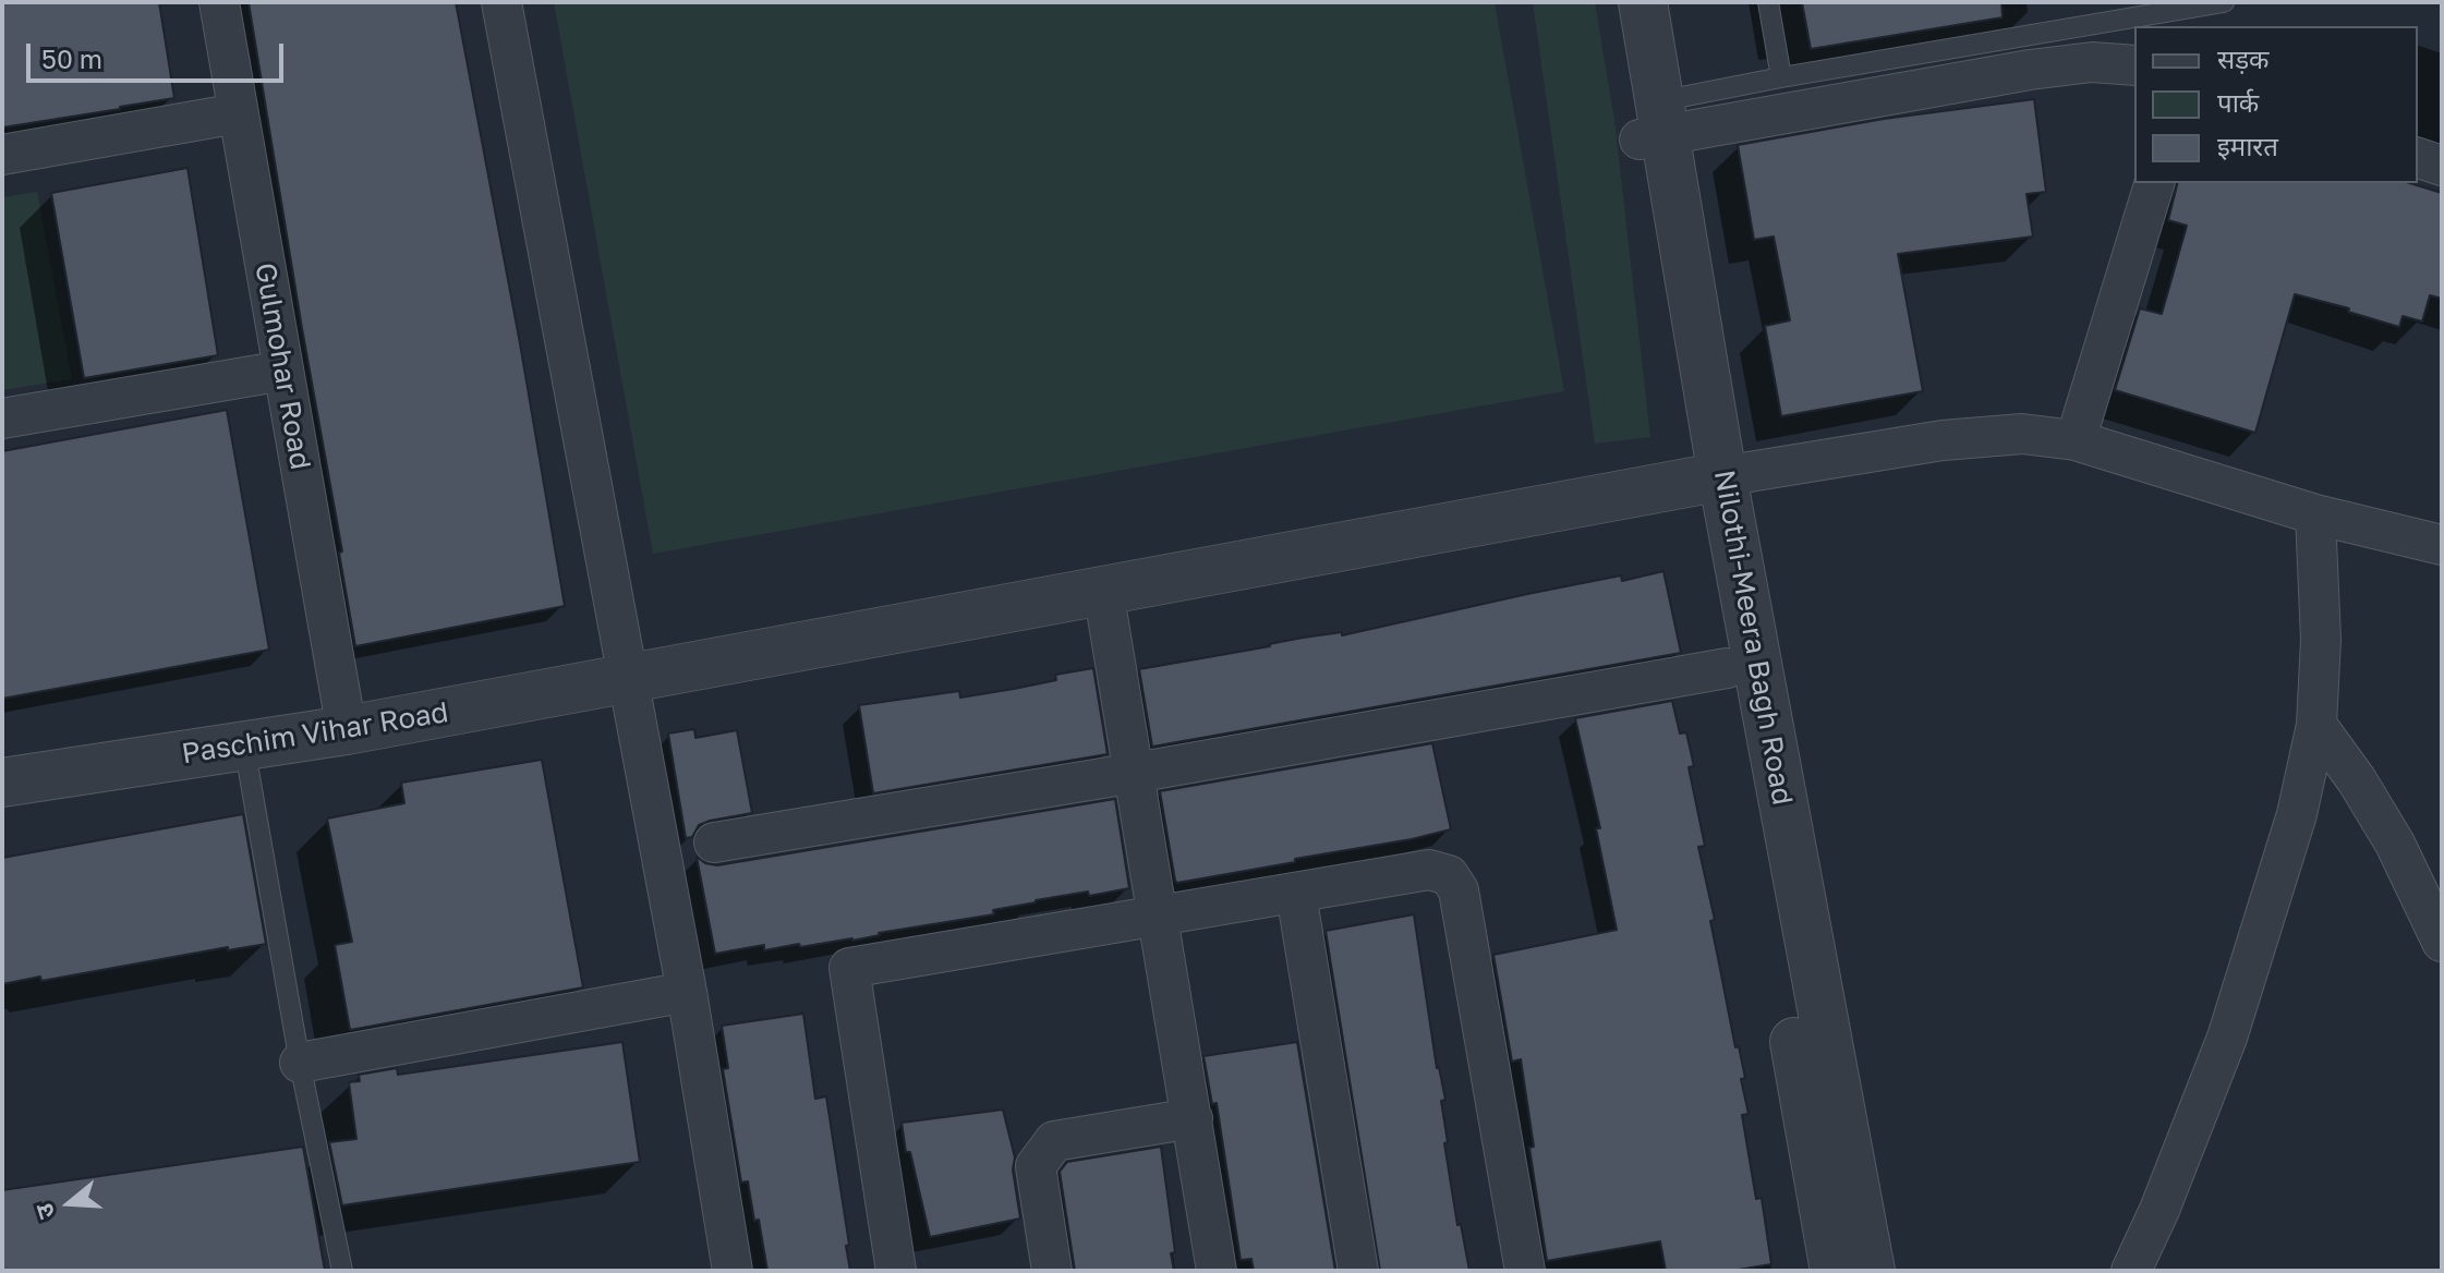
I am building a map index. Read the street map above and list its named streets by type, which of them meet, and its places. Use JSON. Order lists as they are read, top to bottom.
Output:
{
  "streets": {
    "street": ["Gulmohar Road", "Nilothi-Meera Bagh Road", "Paschim Vihar Road"]
  },
  "crossings": [
    ["Gulmohar Road", "Paschim Vihar Road"],
    ["Nilothi-Meera Bagh Road", "Paschim Vihar Road"]
  ],
  "legend": ["सड़क", "पार्क", "इमारत"],
  "scale_bar": "50 m",
  "north": "left"
}
